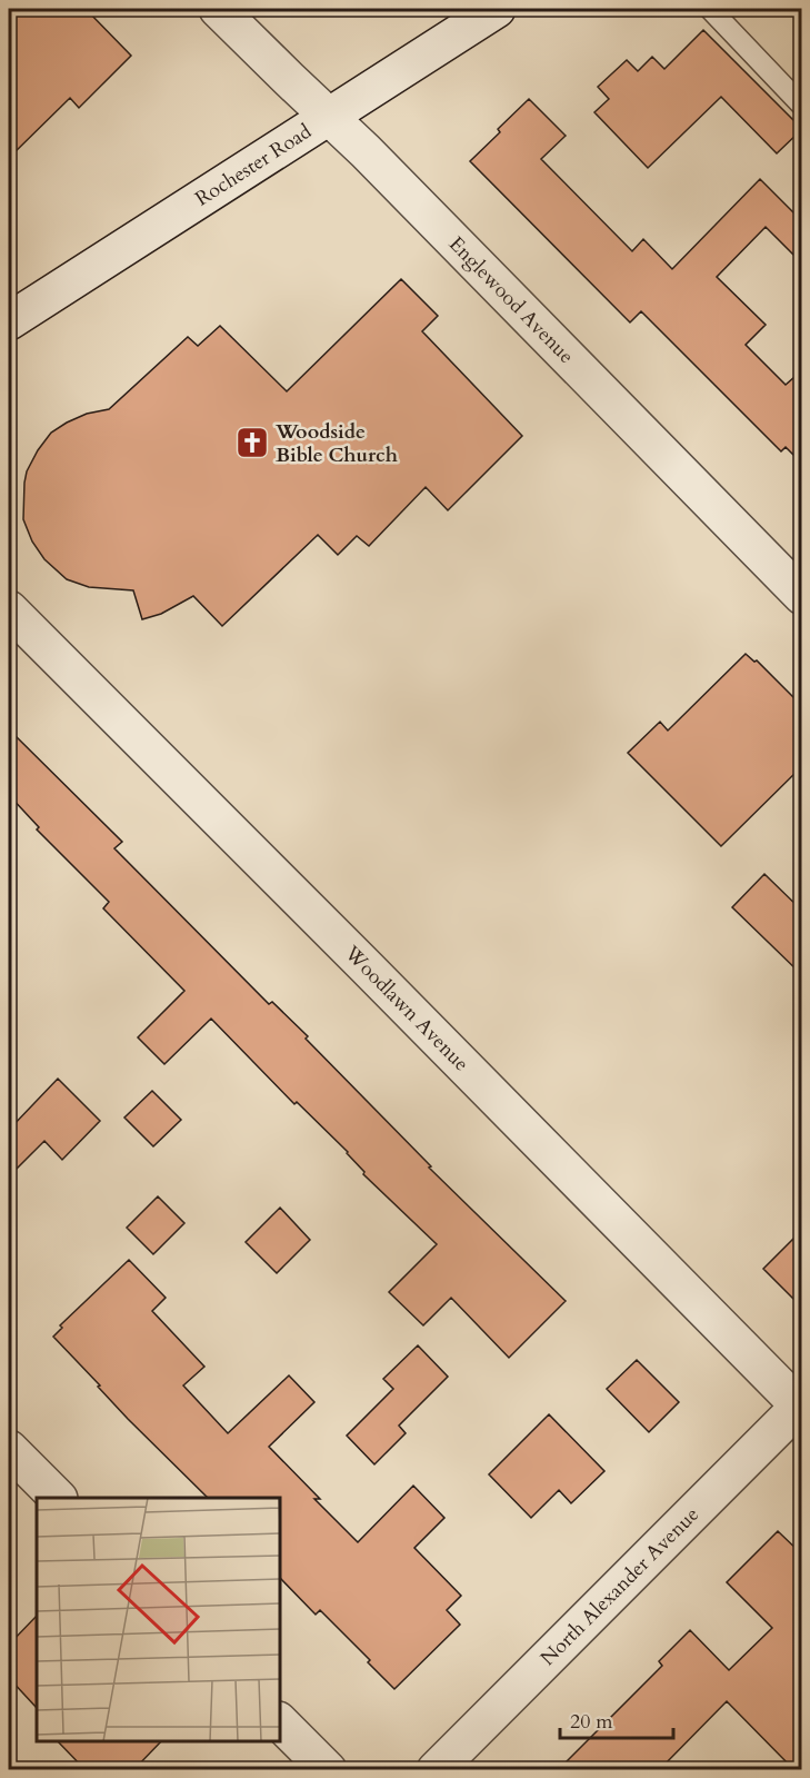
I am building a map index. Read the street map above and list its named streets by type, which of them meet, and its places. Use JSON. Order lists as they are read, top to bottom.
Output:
{
  "streets": {
    "street": [
      "Rochester Road",
      "Englewood Avenue",
      "Woodlawn Avenue",
      "North Alexander Avenue"
    ]
  },
  "crossings": [
    ["Rochester Road", "Englewood Avenue"],
    ["Woodlawn Avenue", "North Alexander Avenue"]
  ],
  "places": {
    "church": ["Woodside Bible Church"]
  },
  "scale_bar": "20 m"
}
